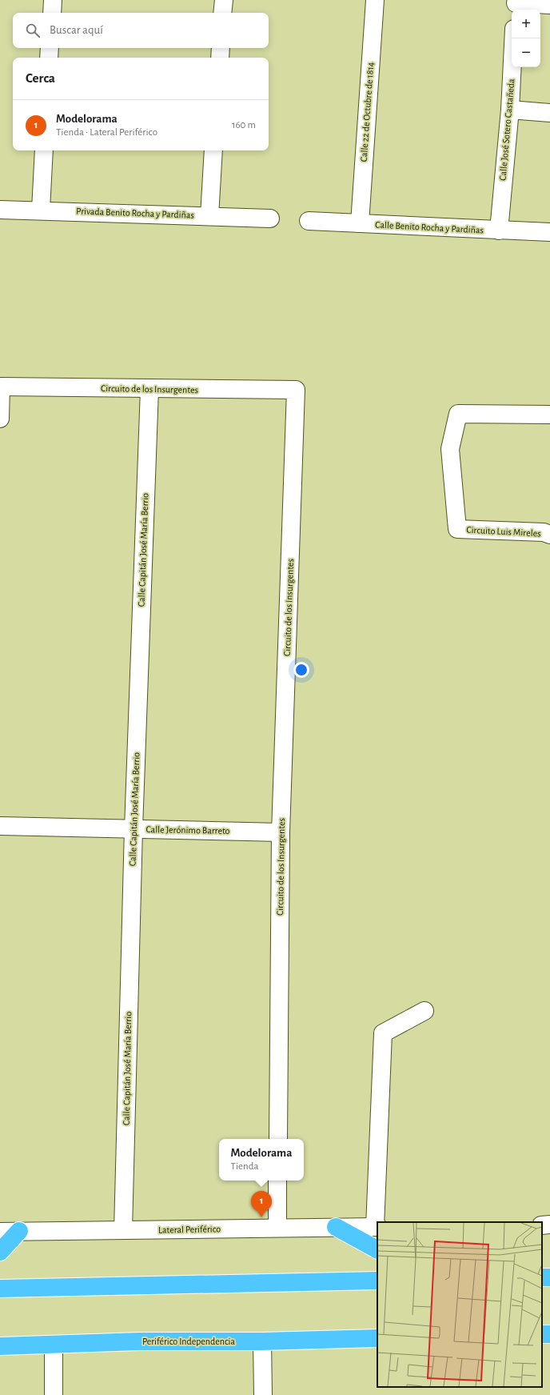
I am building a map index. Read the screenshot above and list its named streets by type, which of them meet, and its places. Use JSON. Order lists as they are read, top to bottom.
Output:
{
  "streets": {
    "highway": ["Periférico Independencia"],
    "street": [
      "Calle 22 de Octubre de 1814",
      "Calle José Sotero Castañeda",
      "Privada Benito Rocha y Pardiñas",
      "Calle Benito Rocha y Pardiñas",
      "Circuito de los Insurgentes",
      "Circuito Luis Mireles",
      "Calle Capitán José María Berrio",
      "Calle Jerónimo Barreto",
      "Lateral Periférico"
    ]
  },
  "crossings": [
    ["Calle 22 de Octubre de 1814", "Calle Benito Rocha y Pardiñas"],
    ["Calle José Sotero Castañeda", "Calle Benito Rocha y Pardiñas"],
    ["Circuito de los Insurgentes", "Calle Capitán José María Berrio"],
    ["Circuito de los Insurgentes", "Calle Jerónimo Barreto"],
    ["Calle Capitán José María Berrio", "Calle Jerónimo Barreto"],
    ["Calle Capitán José María Berrio", "Lateral Periférico"]
  ],
  "page": {
    "map_buttons": ["+", "−"],
    "search": "Buscar aquí",
    "heading": "Cerca",
    "list": [
      {
        "mark": "1",
        "name": "Modelorama",
        "note": "Tienda · Lateral Periférico",
        "value": "160 m"
      }
    ],
    "popup": ["Modelorama", "Tienda"],
    "pins": "1"
  }
}
